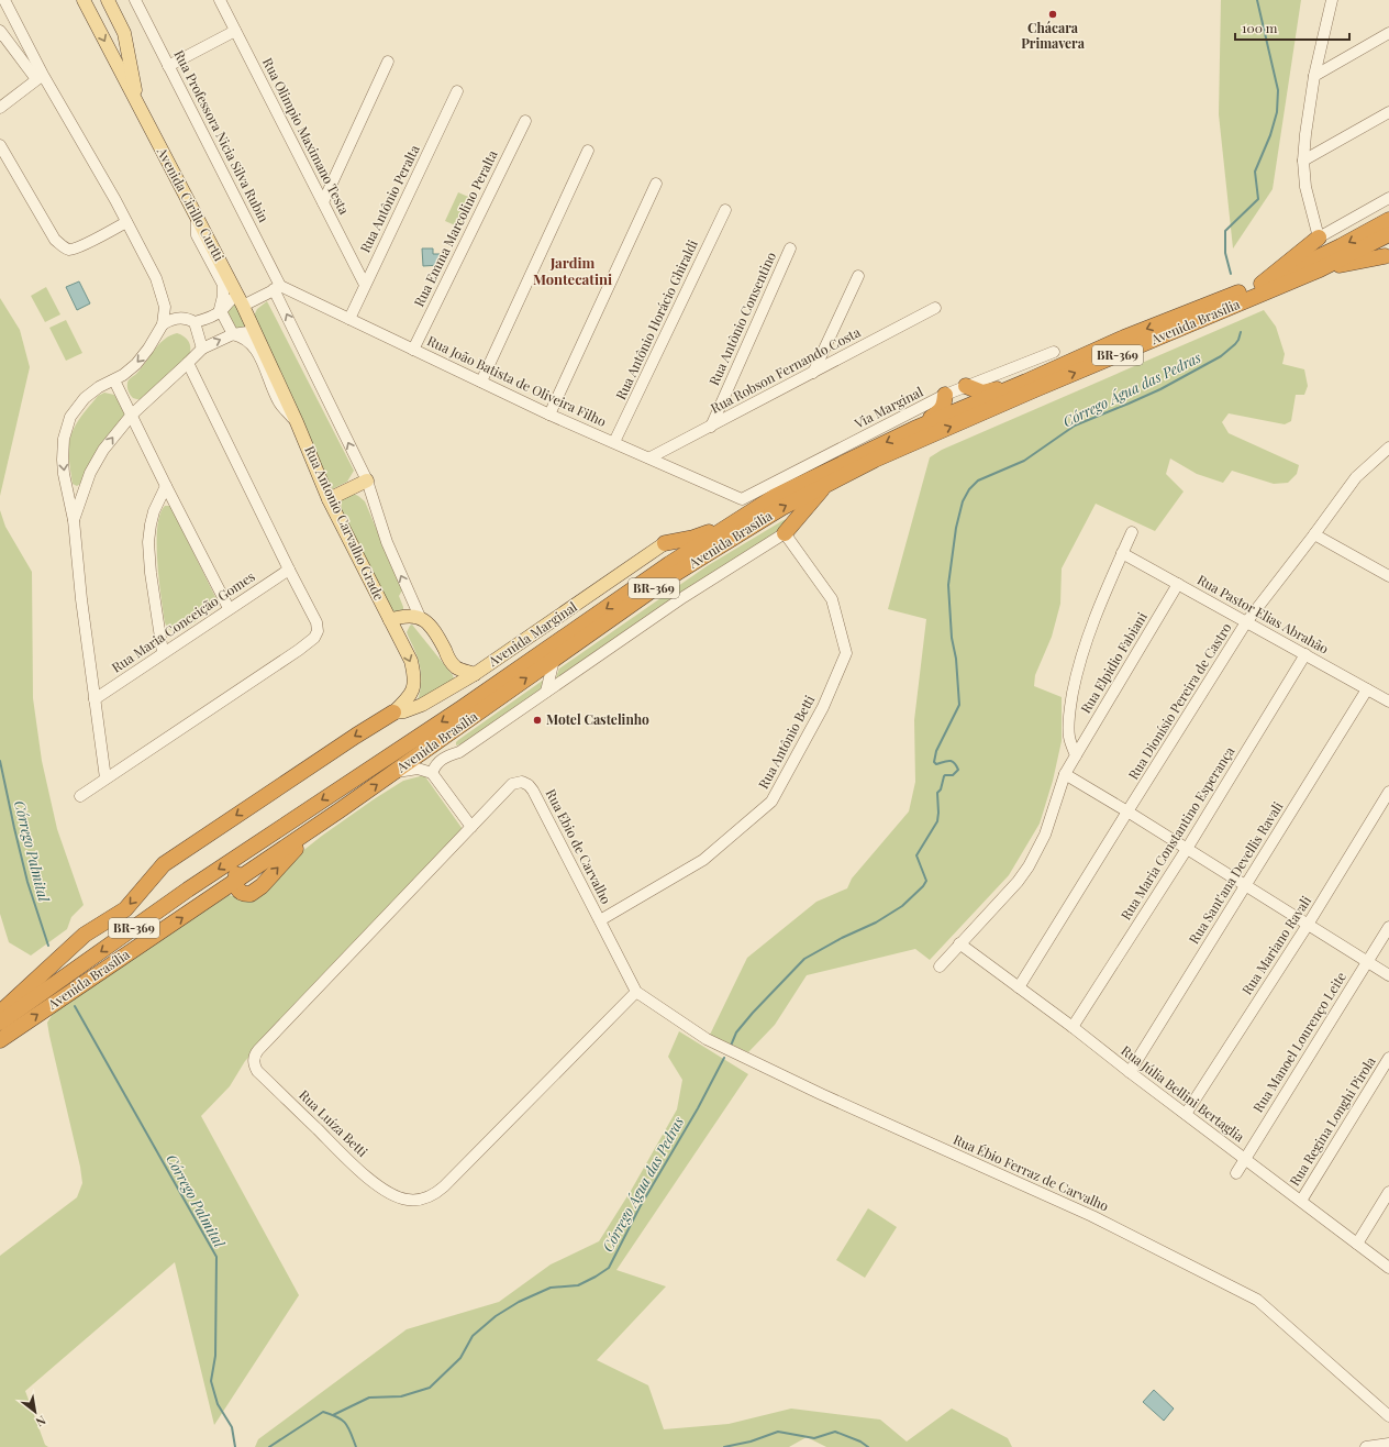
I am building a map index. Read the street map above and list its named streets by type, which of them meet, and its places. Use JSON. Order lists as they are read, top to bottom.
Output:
{
  "streets": {
    "highway": ["Avenida Brasília", "BR-369"],
    "main road": ["Avenida Cirillo Curtti", "Rua Antonio Carvalho Grade", "Avenida Marginal"],
    "street": [
      "Rua Professora Nicia Silva Rubin",
      "Rua Olimpio Maximano Testa",
      "Rua Antônio Peralta",
      "Rua Emma Marcolino Peralta",
      "Rua Antônio Consentino",
      "Rua Antônio Horácio Ghiraldi",
      "Rua Robson Fernando Costa",
      "Rua João Batista de Oliveira Filho",
      "Via Marginal",
      "Rua Pastor Elias Abrahão",
      "Rua Maria Conceição Gomes",
      "Rua Elpidio Fabiani",
      "Rua Dionísio Pereira de Castro",
      "Rua Antônio Betti",
      "Rua Maria Constantino Esperança",
      "Rua Ebio de Carvalho",
      "Rua Sant'ana Devellis Ravali",
      "Rua Mariano Ravali",
      "Rua Manoel Lourenço Leite",
      "Rua Júlia Bellini Bertaglia",
      "Rua Regina Longhi Pirola",
      "Rua Luíza Betti",
      "Rua Ébio Ferraz de Carvalho"
    ]
  },
  "crossings": [
    ["Rua Professora Nicia Silva Rubin", "Rua João Batista de Oliveira Filho"],
    ["Rua Olimpio Maximano Testa", "Rua Antônio Peralta"],
    ["Rua Antônio Peralta", "Rua João Batista de Oliveira Filho"],
    ["Avenida Cirillo Curtti", "Rua Antonio Carvalho Grade"],
    ["Rua Emma Marcolino Peralta", "Rua João Batista de Oliveira Filho"],
    ["Rua Antônio Consentino", "Rua Robson Fernando Costa"],
    ["Rua Antônio Horácio Ghiraldi", "Rua João Batista de Oliveira Filho"],
    ["Rua Robson Fernando Costa", "Rua João Batista de Oliveira Filho"],
    ["Rua João Batista de Oliveira Filho", "Via Marginal"],
    ["Rua Antonio Carvalho Grade", "Avenida Marginal"],
    ["Rua Pastor Elias Abrahão", "Rua Elpidio Fabiani"],
    ["Rua Pastor Elias Abrahão", "Rua Dionísio Pereira de Castro"],
    ["Rua Pastor Elias Abrahão", "Rua Maria Constantino Esperança"],
    ["Rua Pastor Elias Abrahão", "Rua Sant'ana Devellis Ravali"],
    ["Rua Elpidio Fabiani", "Rua Júlia Bellini Bertaglia"],
    ["Rua Dionísio Pereira de Castro", "Rua Júlia Bellini Bertaglia"],
    ["Rua Antônio Betti", "Rua Ebio de Carvalho"],
    ["Rua Maria Constantino Esperança", "Rua Júlia Bellini Bertaglia"],
    ["Rua Ebio de Carvalho", "Rua Luíza Betti"],
    ["Rua Ebio de Carvalho", "Rua Ébio Ferraz de Carvalho"],
    ["Rua Sant'ana Devellis Ravali", "Rua Júlia Bellini Bertaglia"],
    ["Rua Mariano Ravali", "Rua Júlia Bellini Bertaglia"],
    ["Rua Manoel Lourenço Leite", "Rua Júlia Bellini Bertaglia"],
    ["Rua Júlia Bellini Bertaglia", "Rua Regina Longhi Pirola"],
    ["Rua Luíza Betti", "Rua Ébio Ferraz de Carvalho"]
  ],
  "districts": ["Jardim Montecatini"],
  "water": ["Córrego Água das Pedras", "Córrego Palmital"],
  "places": ["Chácara Primavera", "Motel Castelinho"],
  "scale_bar": "100 m",
  "north": "bottom right"
}
